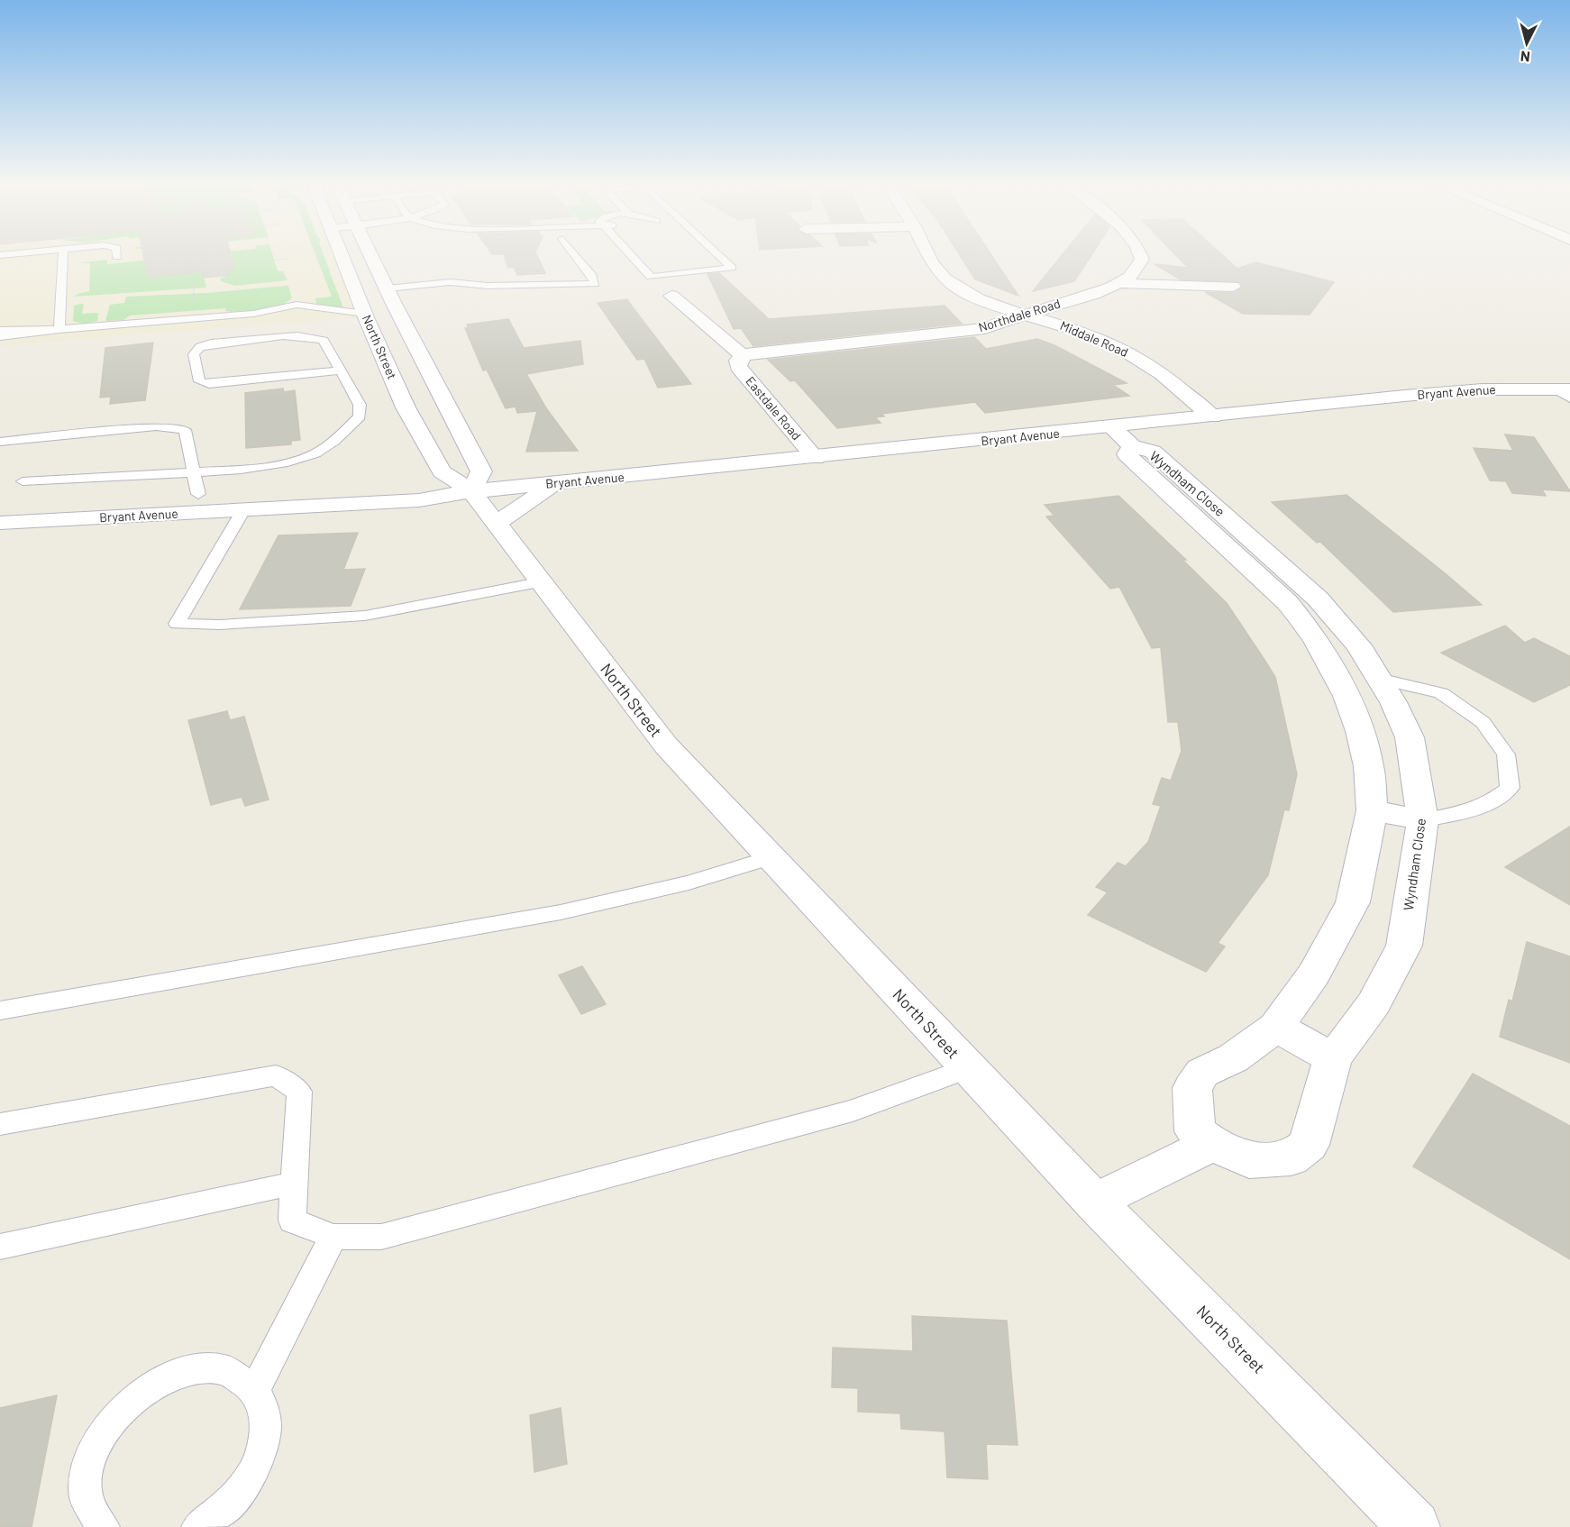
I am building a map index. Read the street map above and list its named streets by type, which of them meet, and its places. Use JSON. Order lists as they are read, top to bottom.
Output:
{
  "streets": {
    "street": [
      "Northdale Road",
      "Middale Road",
      "North Street",
      "Bryant Avenue",
      "Eastdale Road",
      "Wyndham Close"
    ]
  },
  "crossings": [
    ["Northdale Road", "Middale Road"],
    ["Northdale Road", "Eastdale Road"],
    ["Middale Road", "Bryant Avenue"],
    ["North Street", "Bryant Avenue"],
    ["Bryant Avenue", "Eastdale Road"],
    ["Bryant Avenue", "Wyndham Close"]
  ],
  "north": "bottom"
}
